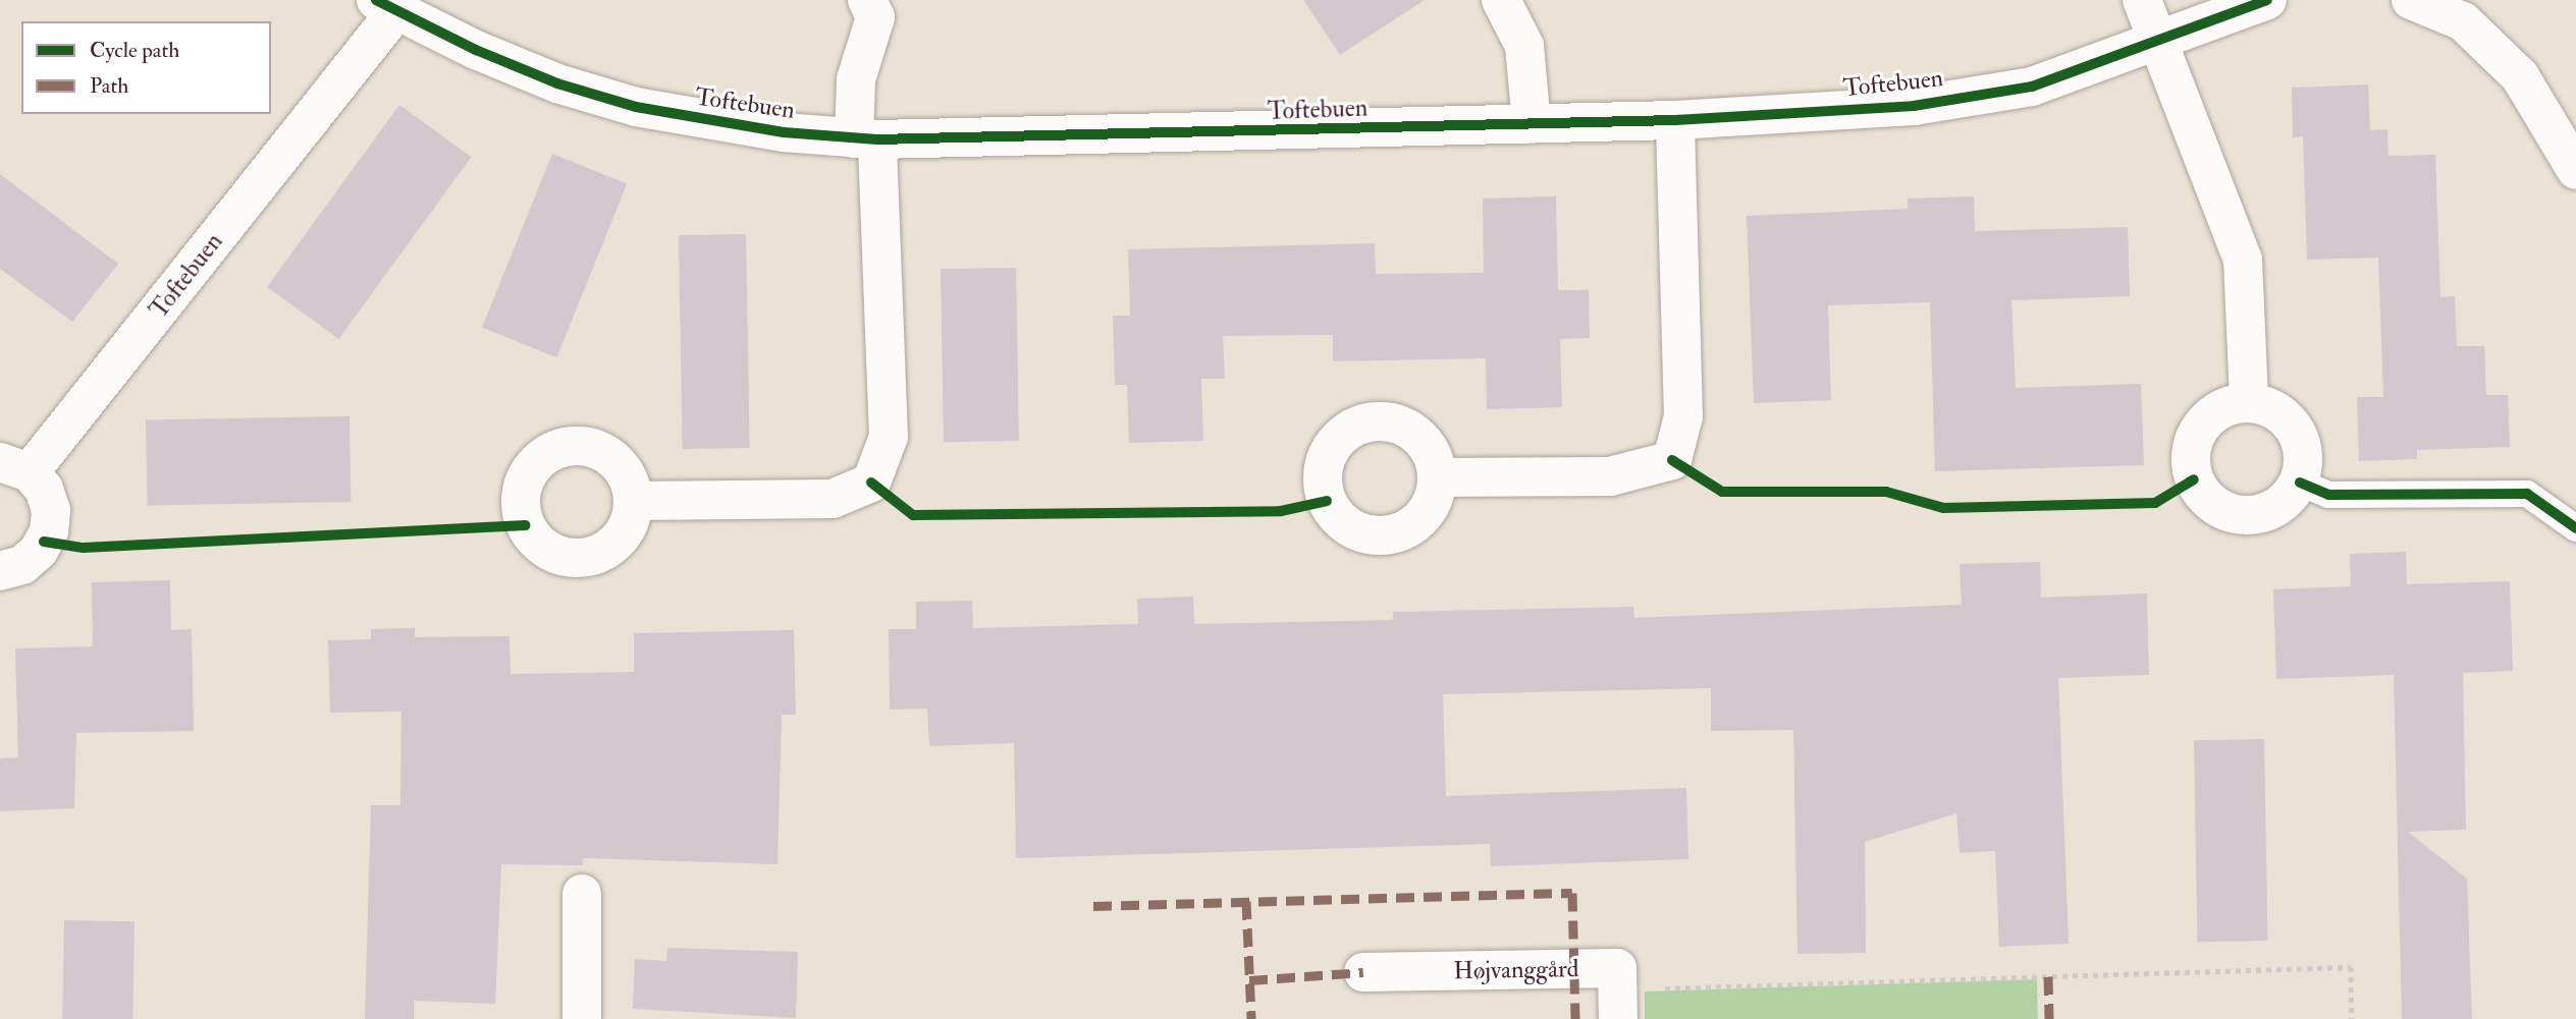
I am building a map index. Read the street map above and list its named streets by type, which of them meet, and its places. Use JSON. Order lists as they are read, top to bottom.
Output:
{
  "streets": {
    "street": ["Toftebuen", "Højvanggård"]
  },
  "legend": ["Cycle path", "Path"]
}
